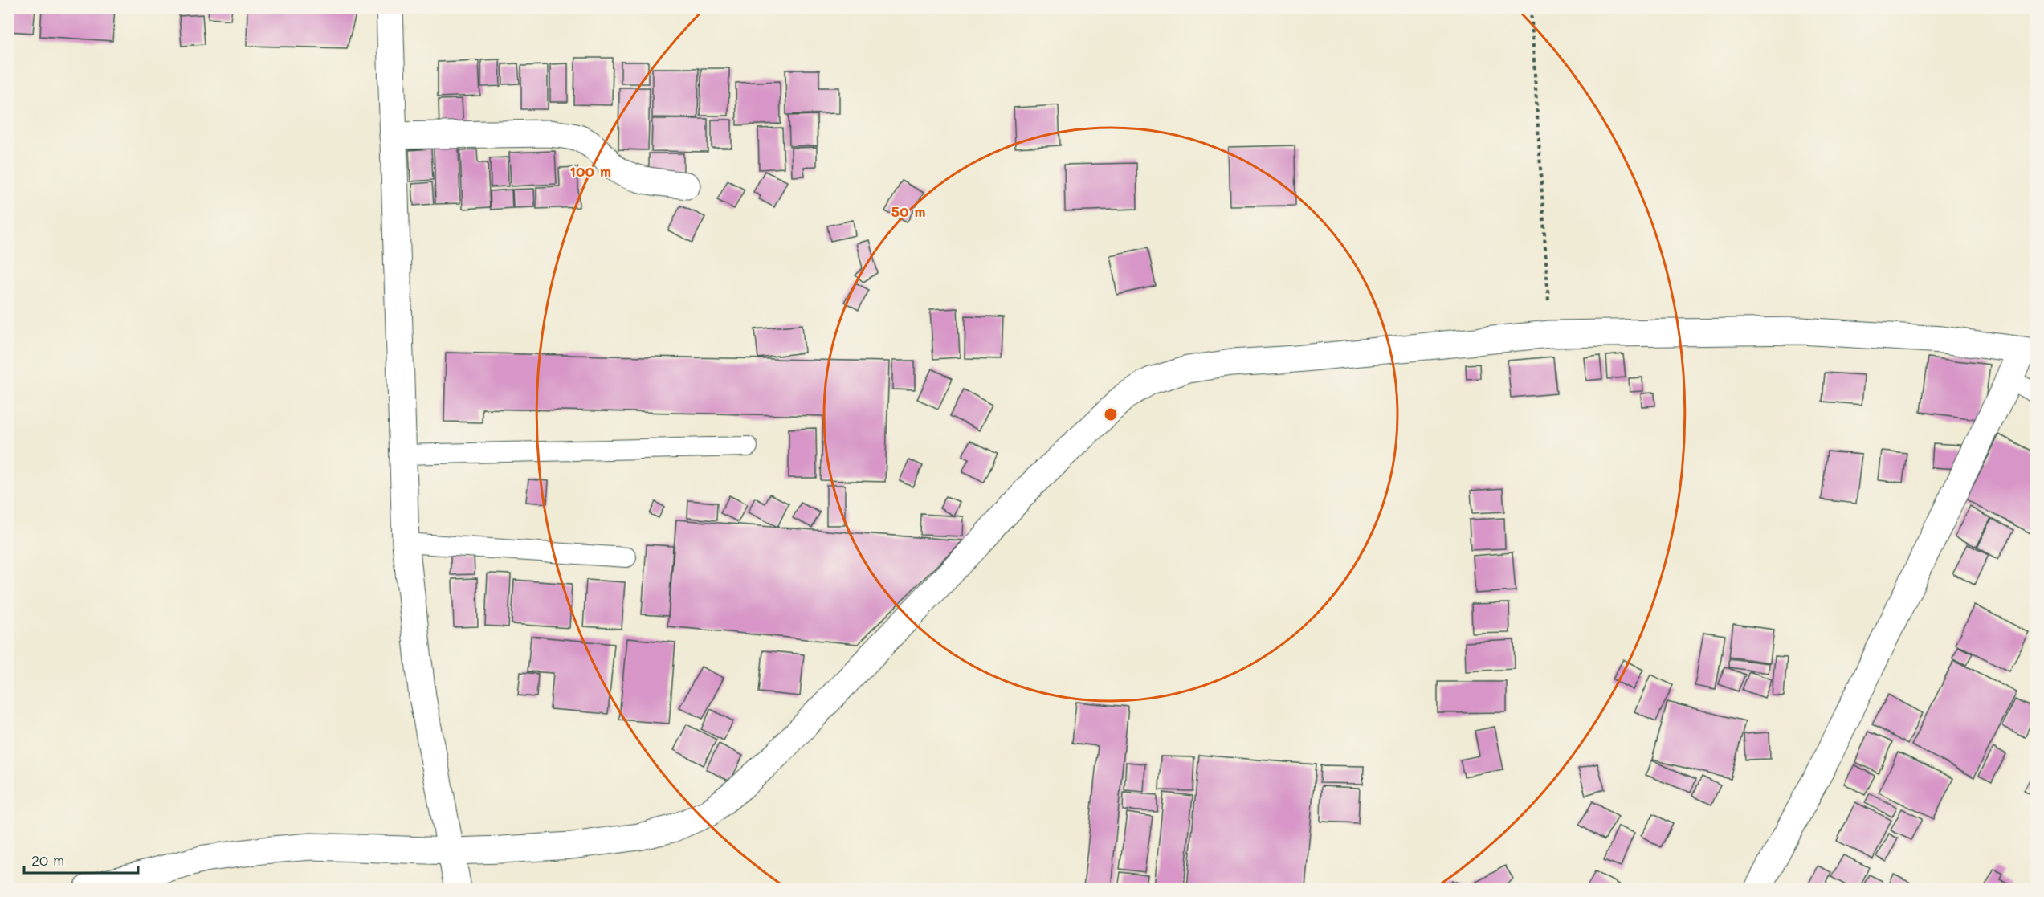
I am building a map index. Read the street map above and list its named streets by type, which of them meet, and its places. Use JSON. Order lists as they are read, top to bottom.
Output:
{
  "scale_bar": "20 m",
  "rings": ["100 m", "50 m"]
}
